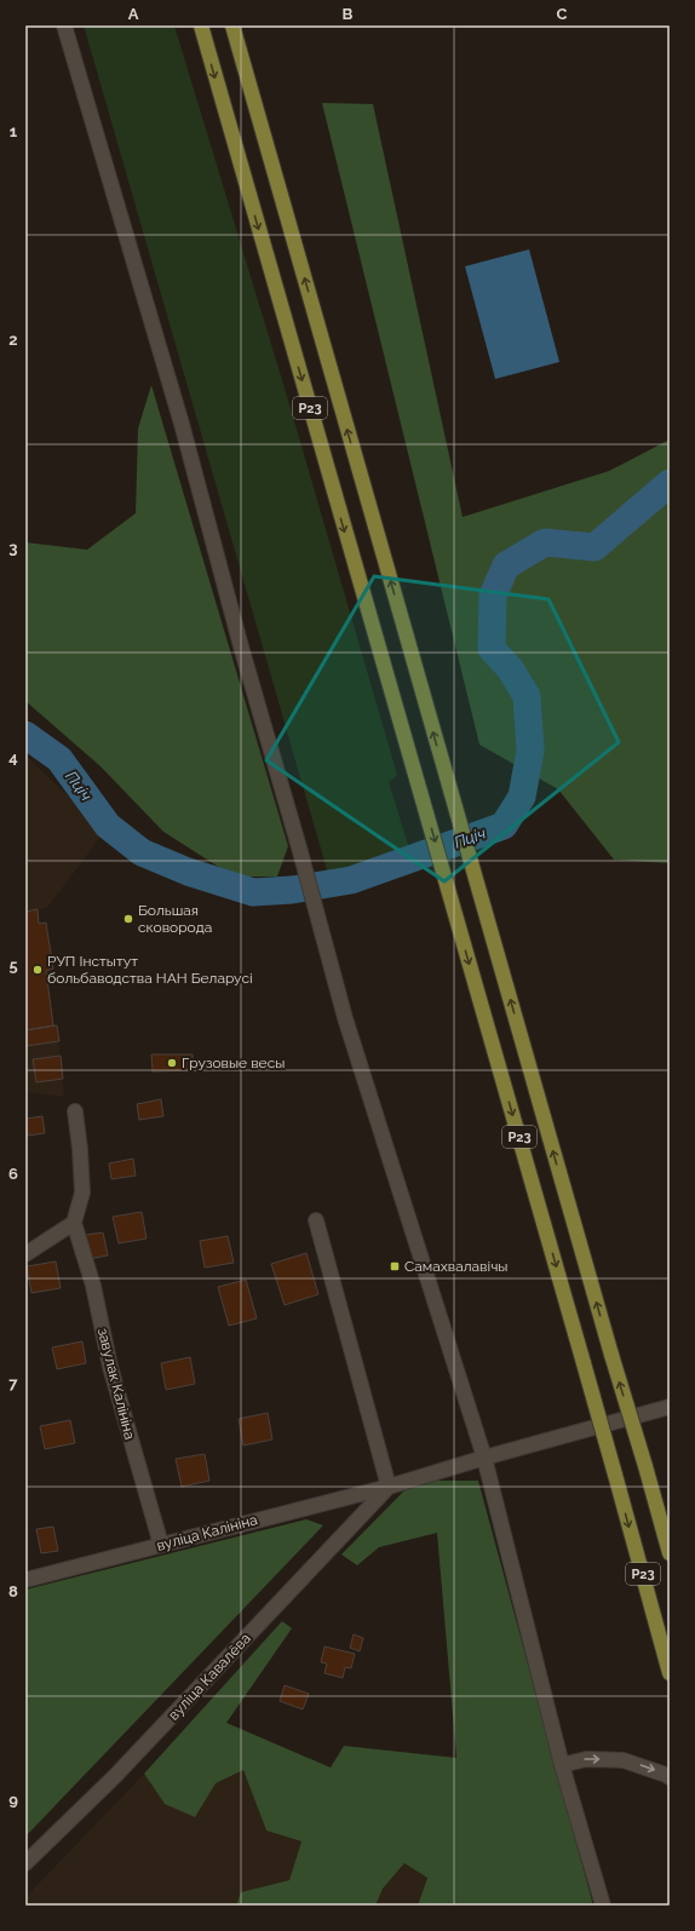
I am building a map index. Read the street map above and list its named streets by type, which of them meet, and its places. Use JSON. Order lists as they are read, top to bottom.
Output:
{
  "streets": {
    "highway": ["Р23"],
    "street": ["завулак Калініна", "вуліца Калініна", "вуліца Кавалёва"]
  },
  "crossings": [
    ["завулак Калініна", "вуліца Калініна"],
    ["вуліца Калініна", "вуліца Кавалёва"]
  ],
  "water": ["Пціч"],
  "places": {
    "other": ["Большая сковорода", "РУП Інстытут больбаводства НАН Беларусі", "Грузовые весы"],
    "transit": ["Самахвалавічы"]
  },
  "grid": {
    "columns": ["A", "B", "C"],
    "rows": [
      "1",
      "2",
      "3",
      "4",
      "5",
      "6",
      "7",
      "8",
      "9"
    ]
  }
}
